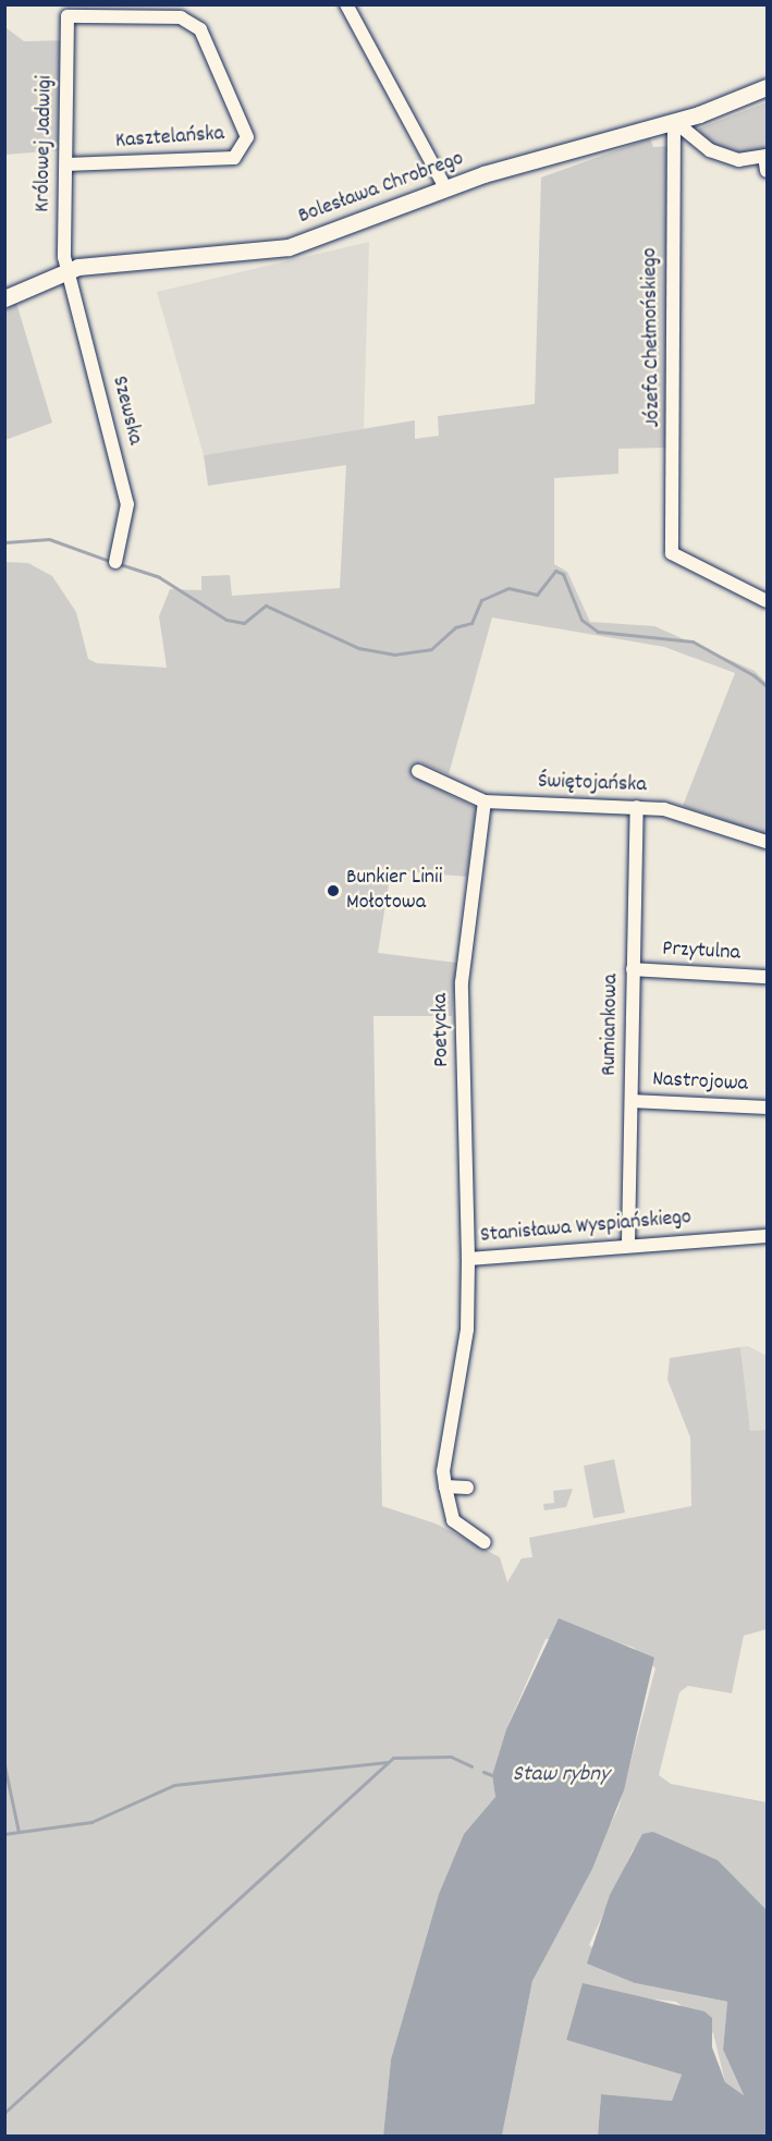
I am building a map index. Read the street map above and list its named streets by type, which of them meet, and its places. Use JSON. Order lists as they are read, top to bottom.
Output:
{
  "streets": {
    "street": [
      "Kasztelańska",
      "Królowej Jadwigi",
      "Bolesława Chrobrego",
      "Józefa Chełmońskiego",
      "Szewska",
      "Świętojańska",
      "Przytulna",
      "Rumiankowa",
      "Poetycka",
      "Nastrojowa",
      "Stanisława Wyspiańskiego"
    ]
  },
  "crossings": [
    ["Kasztelańska", "Królowej Jadwigi"],
    ["Królowej Jadwigi", "Bolesława Chrobrego"],
    ["Królowej Jadwigi", "Szewska"],
    ["Bolesława Chrobrego", "Józefa Chełmońskiego"],
    ["Bolesława Chrobrego", "Szewska"],
    ["Świętojańska", "Rumiankowa"],
    ["Świętojańska", "Poetycka"],
    ["Przytulna", "Rumiankowa"],
    ["Rumiankowa", "Nastrojowa"],
    ["Rumiankowa", "Stanisława Wyspiańskiego"],
    ["Poetycka", "Stanisława Wyspiańskiego"]
  ],
  "water": ["Staw rybny"],
  "places": ["Bunkier Linii Mołotowa"]
}
